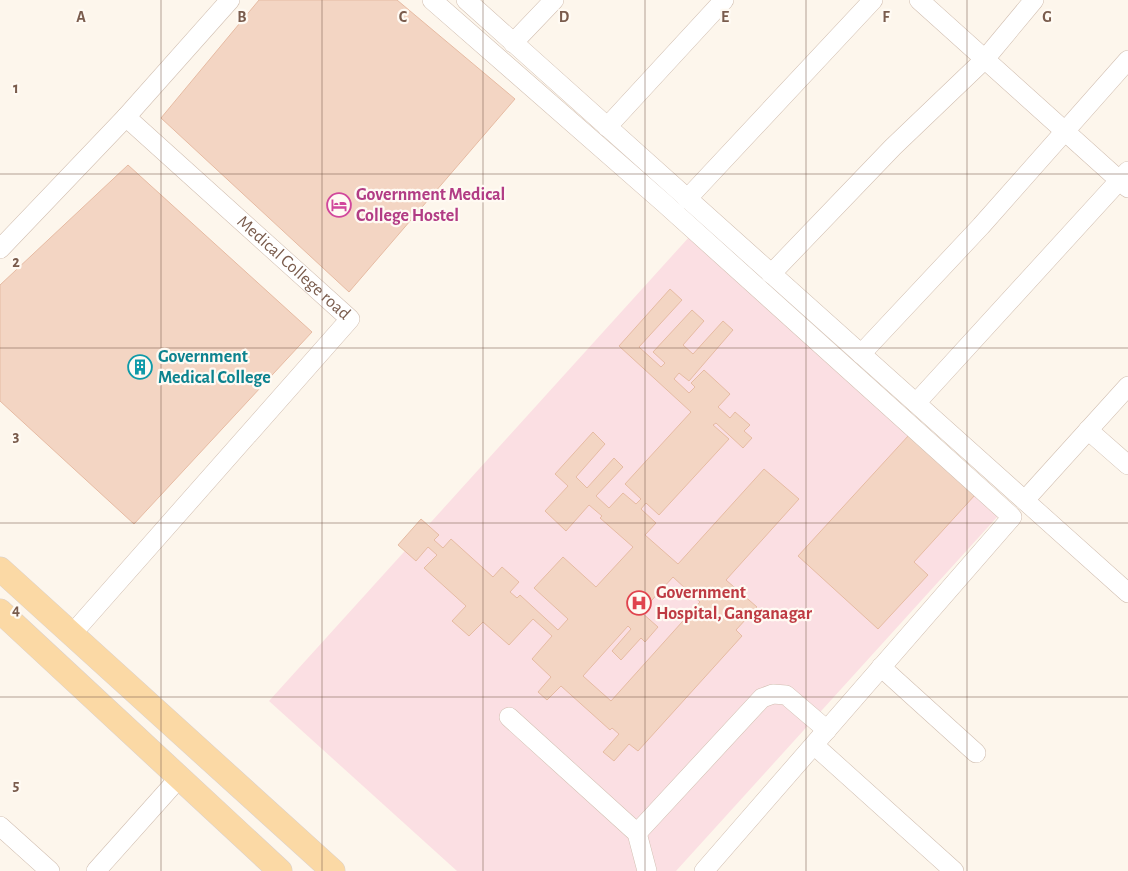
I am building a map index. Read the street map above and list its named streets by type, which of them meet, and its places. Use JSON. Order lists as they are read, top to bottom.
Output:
{
  "streets": {
    "street": ["Medical College road"]
  },
  "places": {
    "hotel": ["Government Medical College Hostel"],
    "building": ["Government Medical College"],
    "hospital": ["Government Hospital, Ganganagar"]
  },
  "grid": {
    "columns": [
      "A",
      "B",
      "C",
      "D",
      "E",
      "F",
      "G"
    ],
    "rows": [
      "1",
      "2",
      "3",
      "4",
      "5"
    ]
  }
}
